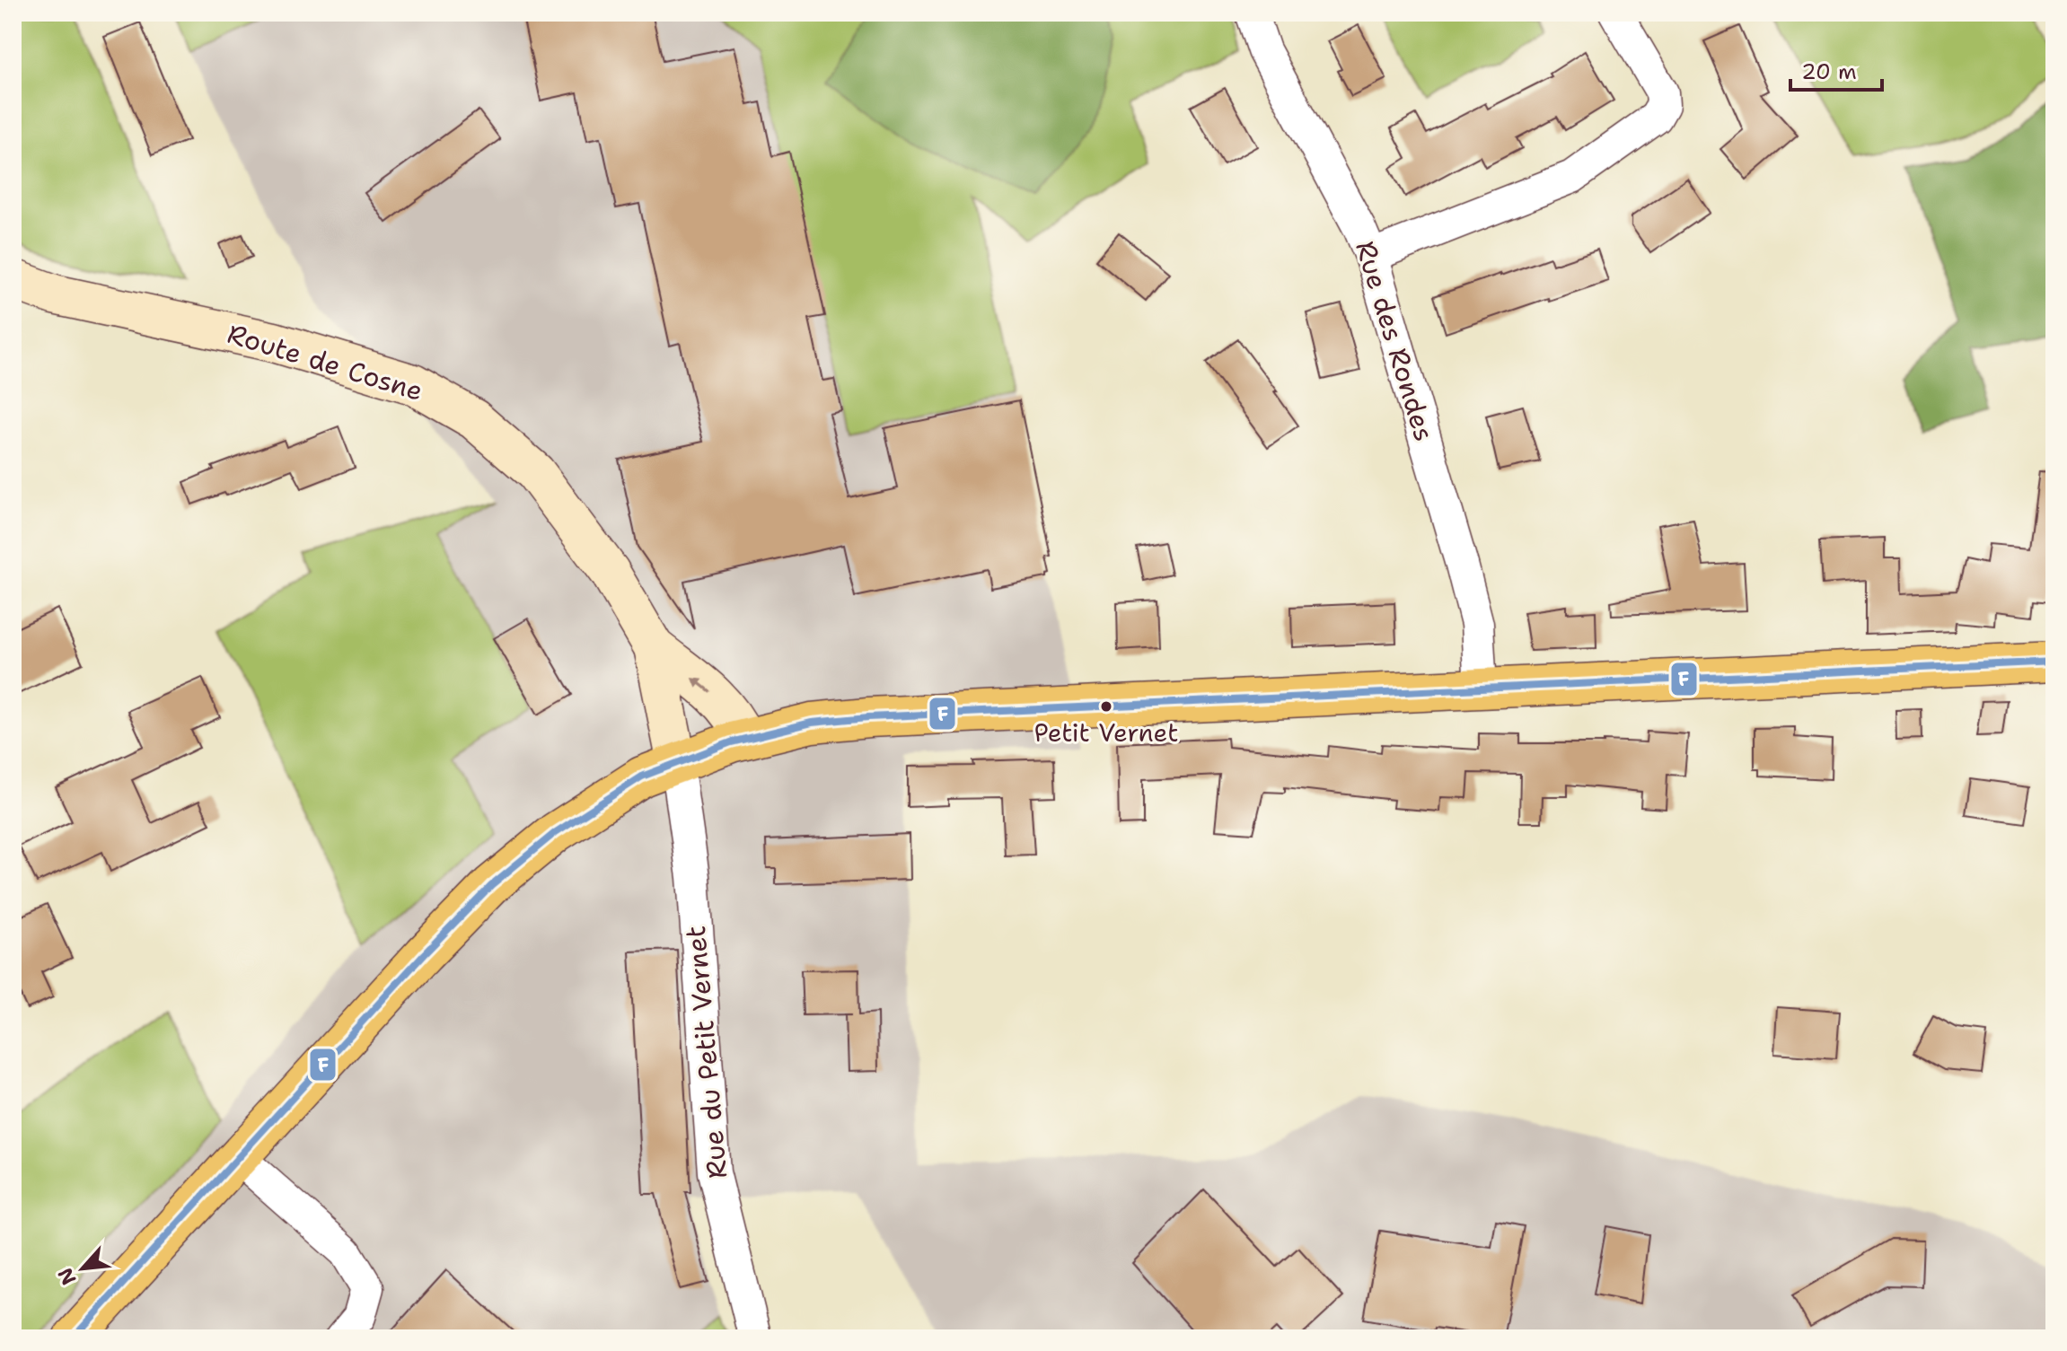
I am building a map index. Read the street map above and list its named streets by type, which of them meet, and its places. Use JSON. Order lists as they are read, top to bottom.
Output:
{
  "streets": {
    "main road": ["Route de Cosne"],
    "street": ["Rue des Rondes", "Rue du Petit Vernet"]
  },
  "crossings": [
    ["Route de Cosne", "Rue du Petit Vernet"]
  ],
  "places": ["Petit Vernet"],
  "lines": ["transit line F"],
  "scale_bar": "20 m",
  "north": "bottom left"
}
